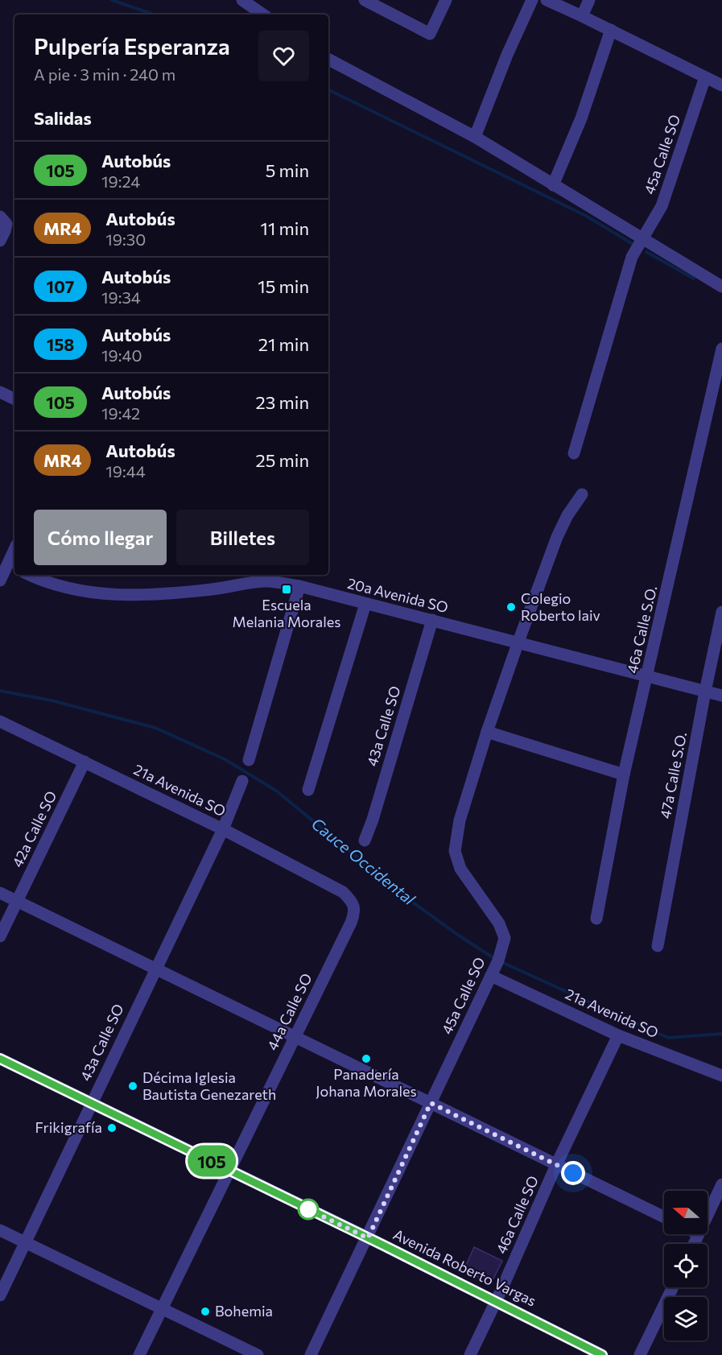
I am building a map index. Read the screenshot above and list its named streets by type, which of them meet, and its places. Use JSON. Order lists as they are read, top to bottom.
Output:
{
  "streets": {
    "street": [
      "45a Calle SO",
      "20a Avenida SO",
      "46a Calle S.O.",
      "43a Calle SO",
      "47a Calle S.O.",
      "21a Avenida SO",
      "42a Calle SO",
      "44a Calle SO",
      "46a Calle SO",
      "Avenida Roberto Vargas"
    ]
  },
  "crossings": [
    ["45a Calle SO", "20a Avenida SO"],
    ["45a Calle SO", "21a Avenida SO"],
    ["45a Calle SO", "Avenida Roberto Vargas"],
    ["20a Avenida SO", "46a Calle S.O."],
    ["20a Avenida SO", "43a Calle SO"],
    ["20a Avenida SO", "47a Calle S.O."],
    ["43a Calle SO", "21a Avenida SO"],
    ["43a Calle SO", "Avenida Roberto Vargas"],
    ["21a Avenida SO", "42a Calle SO"],
    ["21a Avenida SO", "44a Calle SO"],
    ["21a Avenida SO", "46a Calle SO"],
    ["44a Calle SO", "Avenida Roberto Vargas"],
    ["46a Calle SO", "Avenida Roberto Vargas"]
  ],
  "water": ["Cauce Occidental"],
  "places": {
    "transit": ["Escuela Melania Morales"],
    "other": [
      "Colegio Roberto laiv",
      "Panadería Johana Morales",
      "Décima Iglesia Bautista Genezareth",
      "Frikigrafía",
      "Bohemia"
    ]
  },
  "lines": ["bus line 105"],
  "north": "left",
  "page": {
    "on_map": "105",
    "heading": [
      ["Pulpería Esperanza", "A pie · 3 min · 240 m"],
      "Salidas"
    ],
    "list": [
      {
        "mark": "105",
        "name": "Autobús",
        "note": "19:24",
        "value": "5 min"
      },
      {
        "mark": "MR4",
        "name": "Autobús",
        "note": "19:30",
        "value": "11 min"
      },
      {
        "mark": "107",
        "name": "Autobús",
        "note": "19:34",
        "value": "15 min"
      },
      {
        "mark": "158",
        "name": "Autobús",
        "note": "19:40",
        "value": "21 min"
      },
      {
        "mark": "105",
        "name": "Autobús",
        "note": "19:42",
        "value": "23 min"
      },
      {
        "mark": "MR4",
        "name": "Autobús",
        "note": "19:44",
        "value": "25 min"
      }
    ],
    "buttons": ["Cómo llegar", "Billetes"]
  }
}
